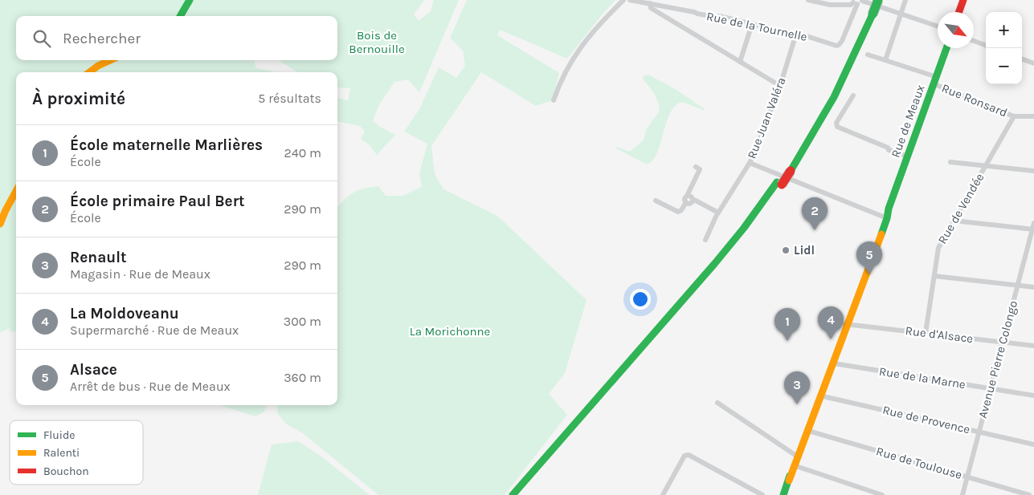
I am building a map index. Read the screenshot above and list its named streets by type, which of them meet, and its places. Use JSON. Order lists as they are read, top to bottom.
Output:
{
  "streets": {
    "main road": ["Rue de Meaux"],
    "street": [
      "Rue de la Tournelle",
      "Rue Ronsard",
      "Rue Juan Valéra",
      "Rue de Vendée",
      "Rue d'Alsace",
      "Avenue Pierre Colongo",
      "Rue de la Marne",
      "Rue de Provence",
      "Rue de Toulouse"
    ]
  },
  "crossings": [
    ["Rue de la Tournelle", "Rue Juan Valéra"],
    ["Rue Ronsard", "Rue de Meaux"],
    ["Rue Ronsard", "Rue de Vendée"],
    ["Rue de Meaux", "Rue d'Alsace"],
    ["Rue de Meaux", "Rue de la Marne"],
    ["Rue de Meaux", "Rue de Provence"],
    ["Rue de Meaux", "Rue de Toulouse"],
    ["Rue de Vendée", "Rue d'Alsace"],
    ["Rue d'Alsace", "Avenue Pierre Colongo"],
    ["Avenue Pierre Colongo", "Rue de la Marne"],
    ["Avenue Pierre Colongo", "Rue de Provence"],
    ["Avenue Pierre Colongo", "Rue de Toulouse"]
  ],
  "parks": ["Bois de Bernouille", "La Morichonne"],
  "places": ["Lidl"],
  "legend": ["Fluide", "Ralenti", "Bouchon"],
  "north": "bottom right",
  "page": {
    "map_buttons": ["+", "−"],
    "search": "Rechercher",
    "heading": ["À proximité", "5 résultats"],
    "list": [
      {
        "mark": "1",
        "name": "École maternelle Marlières",
        "note": "École",
        "value": "240 m"
      },
      {
        "mark": "2",
        "name": "École primaire Paul Bert",
        "note": "École",
        "value": "290 m"
      },
      {
        "mark": "3",
        "name": "Renault",
        "note": "Magasin · Rue de Meaux",
        "value": "290 m"
      },
      {
        "mark": "4",
        "name": "La Moldoveanu",
        "note": "Supermarché · Rue de Meaux",
        "value": "300 m"
      },
      {
        "mark": "5",
        "name": "Alsace",
        "note": "Arrêt de bus · Rue de Meaux",
        "value": "360 m"
      }
    ],
    "pins": [
      "2",
      "5",
      "4",
      "1",
      "3"
    ]
  }
}
